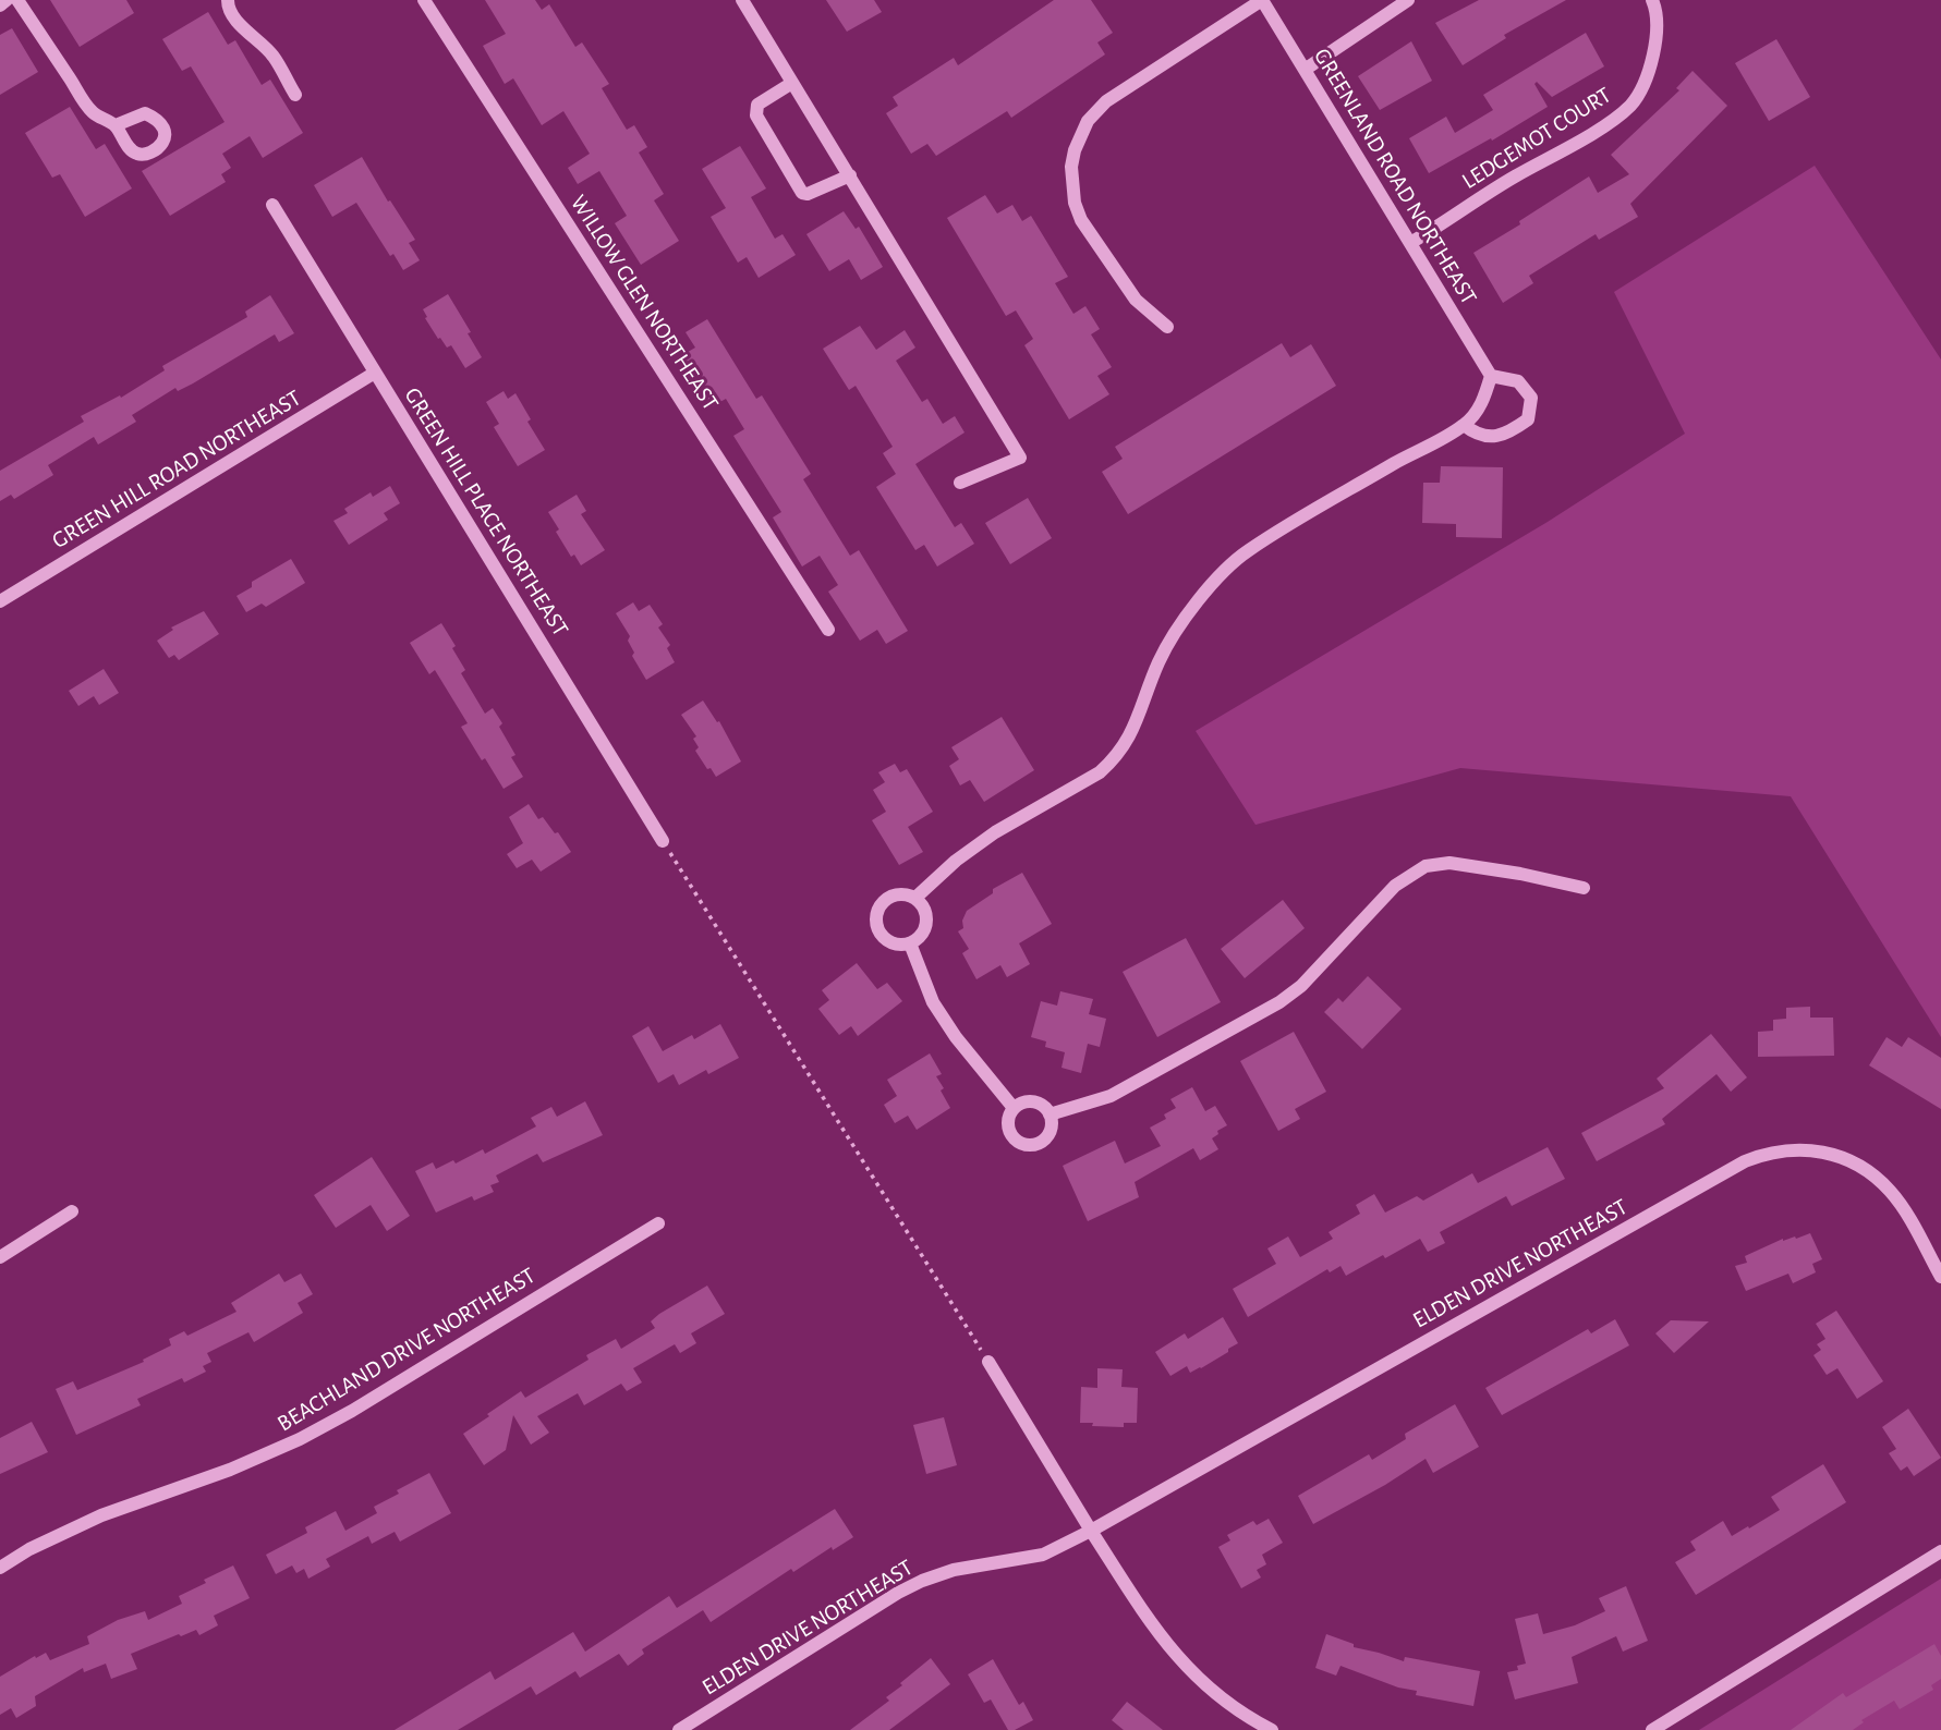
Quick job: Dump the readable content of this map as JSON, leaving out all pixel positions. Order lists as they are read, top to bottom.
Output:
{
  "streets": {
    "street": [
      "LEDGEMOT COURT",
      "GREENLAND ROAD NORTHEAST",
      "WILLOW GLEN NORTHEAST",
      "GREEN HILL ROAD NORTHEAST",
      "GREEN HILL PLACE NORTHEAST",
      "ELDEN DRIVE NORTHEAST",
      "BEACHLAND DRIVE NORTHEAST"
    ]
  },
  "crossings": [
    ["LEDGEMOT COURT", "GREENLAND ROAD NORTHEAST"],
    ["GREEN HILL ROAD NORTHEAST", "GREEN HILL PLACE NORTHEAST"]
  ]
}
